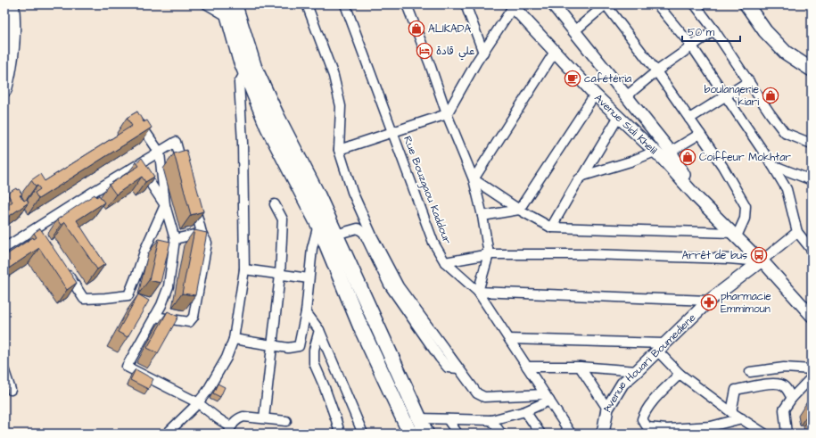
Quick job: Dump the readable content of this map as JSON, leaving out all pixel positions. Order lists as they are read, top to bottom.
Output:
{
  "streets": {
    "street": ["Avenue Sidi Khelil", "Rue Bouzgaou Kaddour", "Avenue Houari Boumediene"]
  },
  "crossings": [
    ["Avenue Sidi Khelil", "Avenue Houari Boumediene"]
  ],
  "places": {
    "shop": ["ALIKADA", "boulangerie kiari", "Coiffeur Mokhtar"],
    "hotel": ["علي قادة"],
    "cafe": ["cafétéria"],
    "bus stop": ["Arrêt de bus"],
    "pharmacy": ["pharmacie Emmimoun"]
  },
  "scale_bar": "50 m"
}
